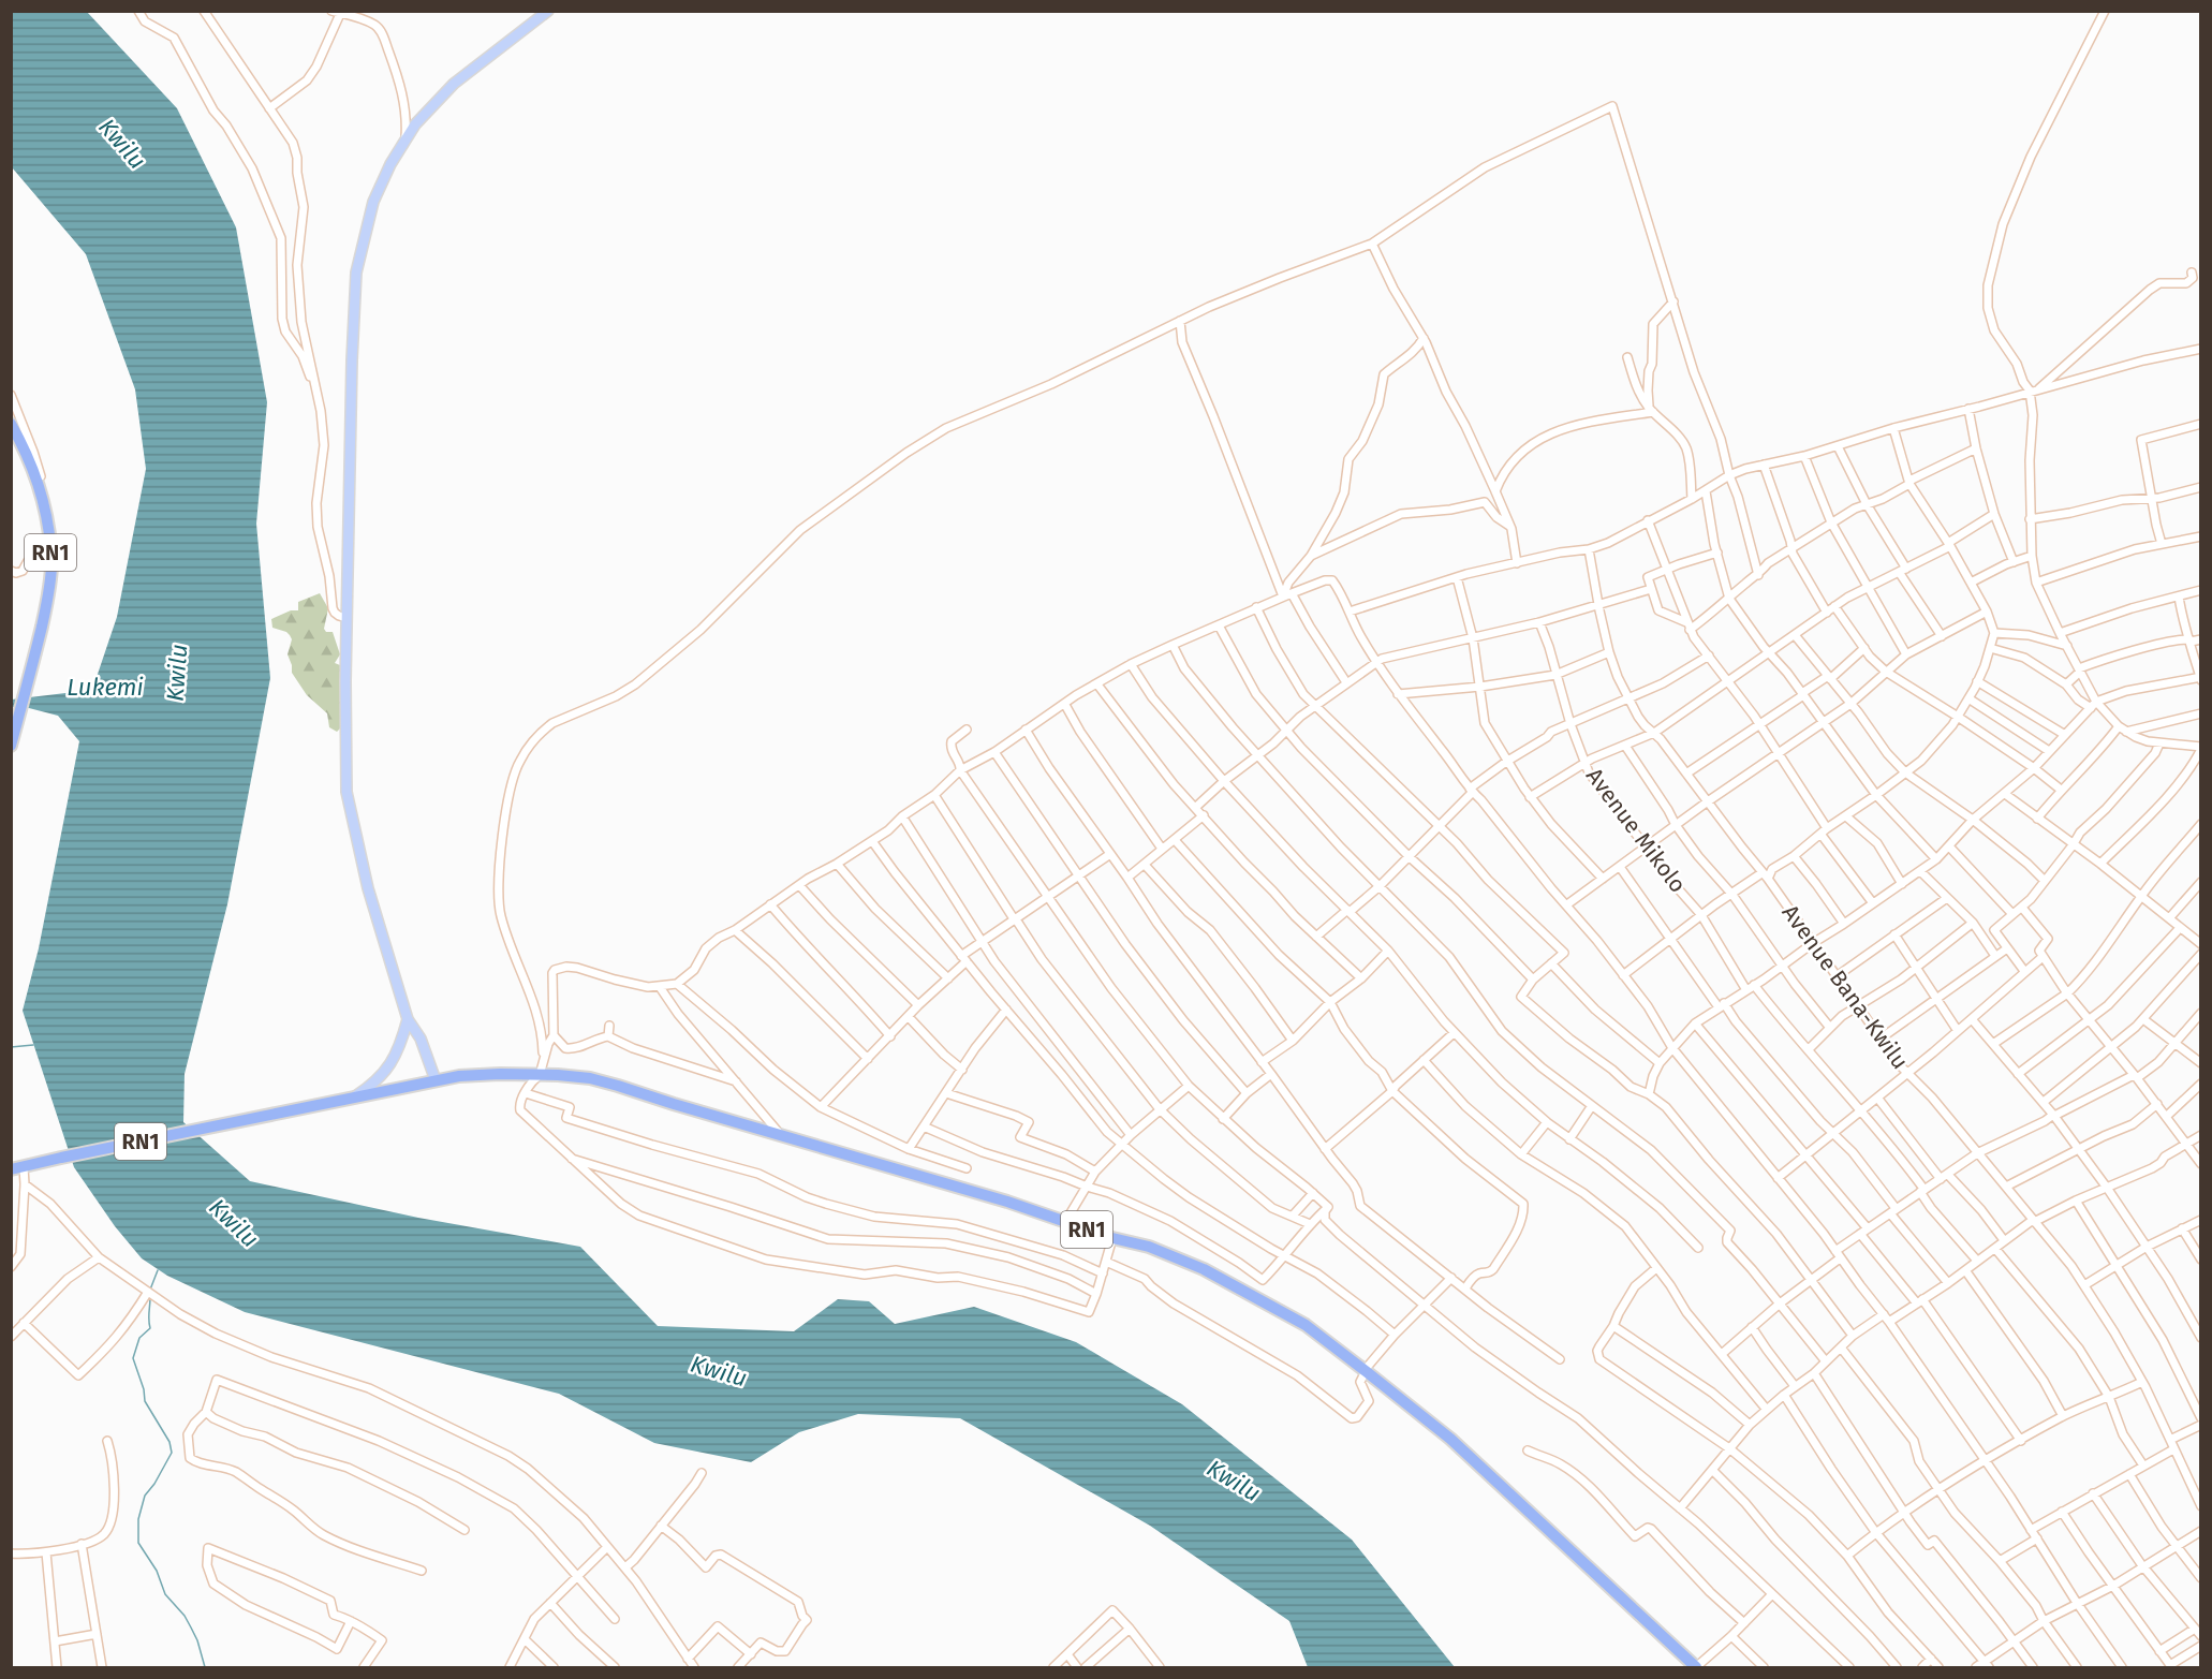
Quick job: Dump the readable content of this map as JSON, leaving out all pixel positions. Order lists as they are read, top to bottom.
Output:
{
  "streets": {
    "highway": ["RN1"],
    "street": ["Avenue Mikolo", "Avenue Bana-Kwilu"]
  },
  "water": ["Kwilu", "Lukemi"]
}
